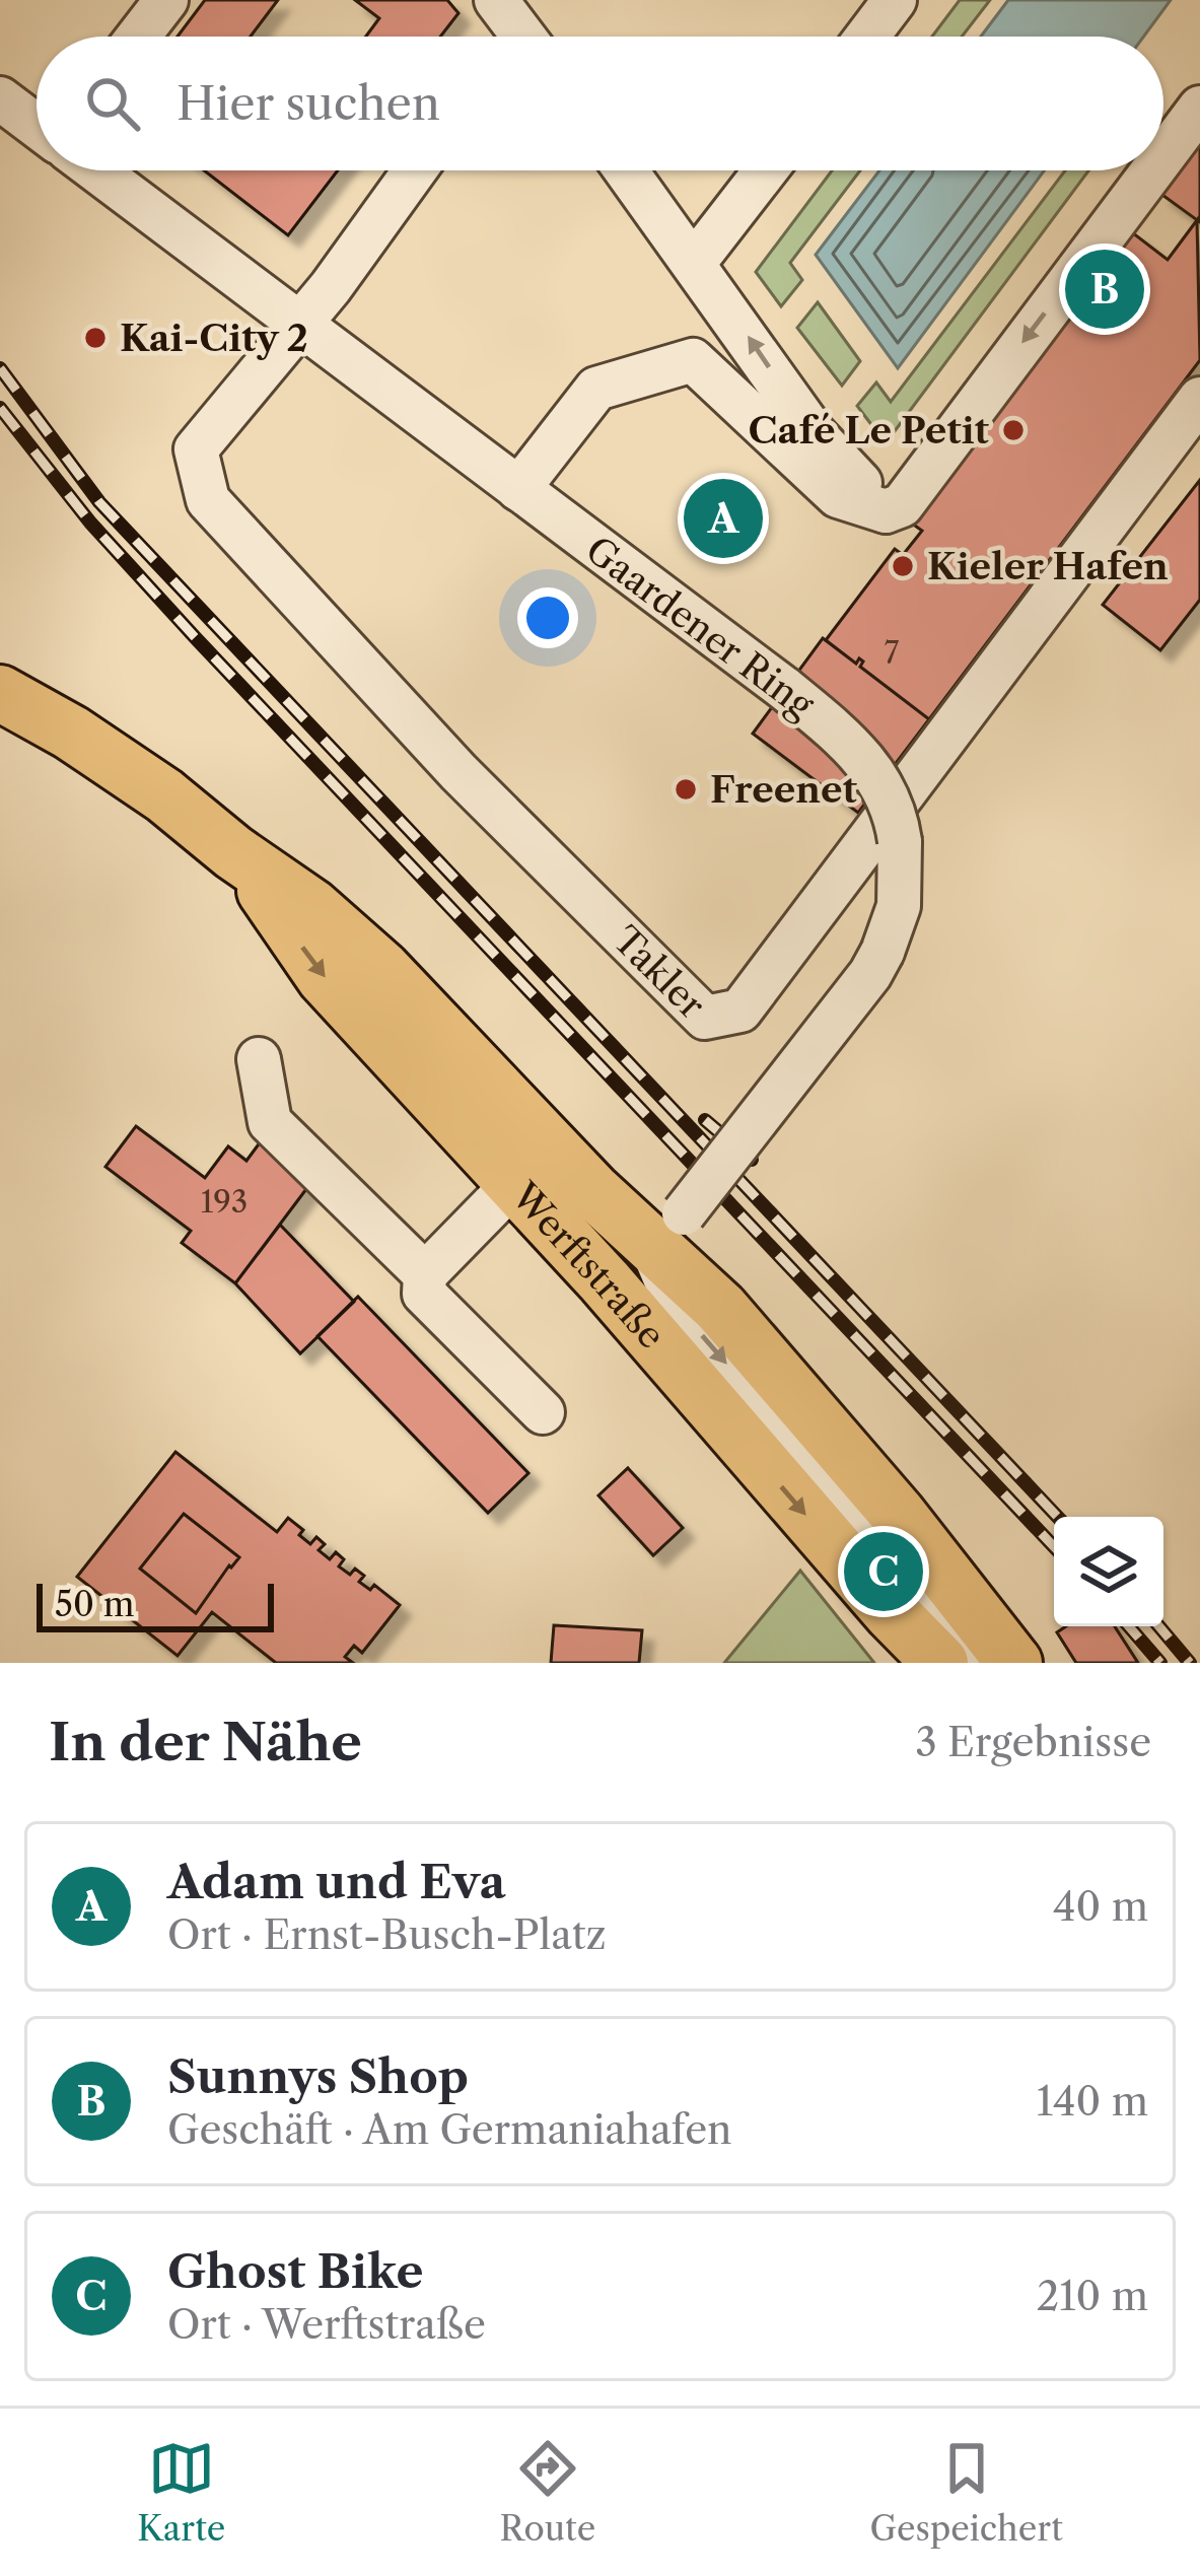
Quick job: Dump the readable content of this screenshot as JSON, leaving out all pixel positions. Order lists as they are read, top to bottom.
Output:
{
  "streets": {
    "main road": ["Werftstraße"],
    "street": ["Gaardener Ring", "Takler"]
  },
  "crossings": [
    ["Gaardener Ring", "Takler"],
    ["Gaardener Ring", "Werftstraße"]
  ],
  "places": [
    "Kai-City 2",
    "Café Le Petit",
    "Kieler Hafen",
    "Freenet"
  ],
  "house_numbers": ["7", "193"],
  "scale_bar": "50 m",
  "page": {
    "search": "Hier suchen",
    "pins": ["B", "A", "C"],
    "scale": "50 m",
    "heading": ["In der Nähe", "3 Ergebnisse"],
    "list": [
      {
        "mark": "A",
        "name": "Adam und Eva",
        "note": "Ort · Ernst-Busch-Platz",
        "value": "40 m"
      },
      {
        "mark": "B",
        "name": "Sunnys Shop",
        "note": "Geschäft · Am Germaniahafen",
        "value": "140 m"
      },
      {
        "mark": "C",
        "name": "Ghost Bike",
        "note": "Ort · Werftstraße",
        "value": "210 m"
      }
    ],
    "nav": ["Karte", "Route", "Gespeichert"]
  }
}
